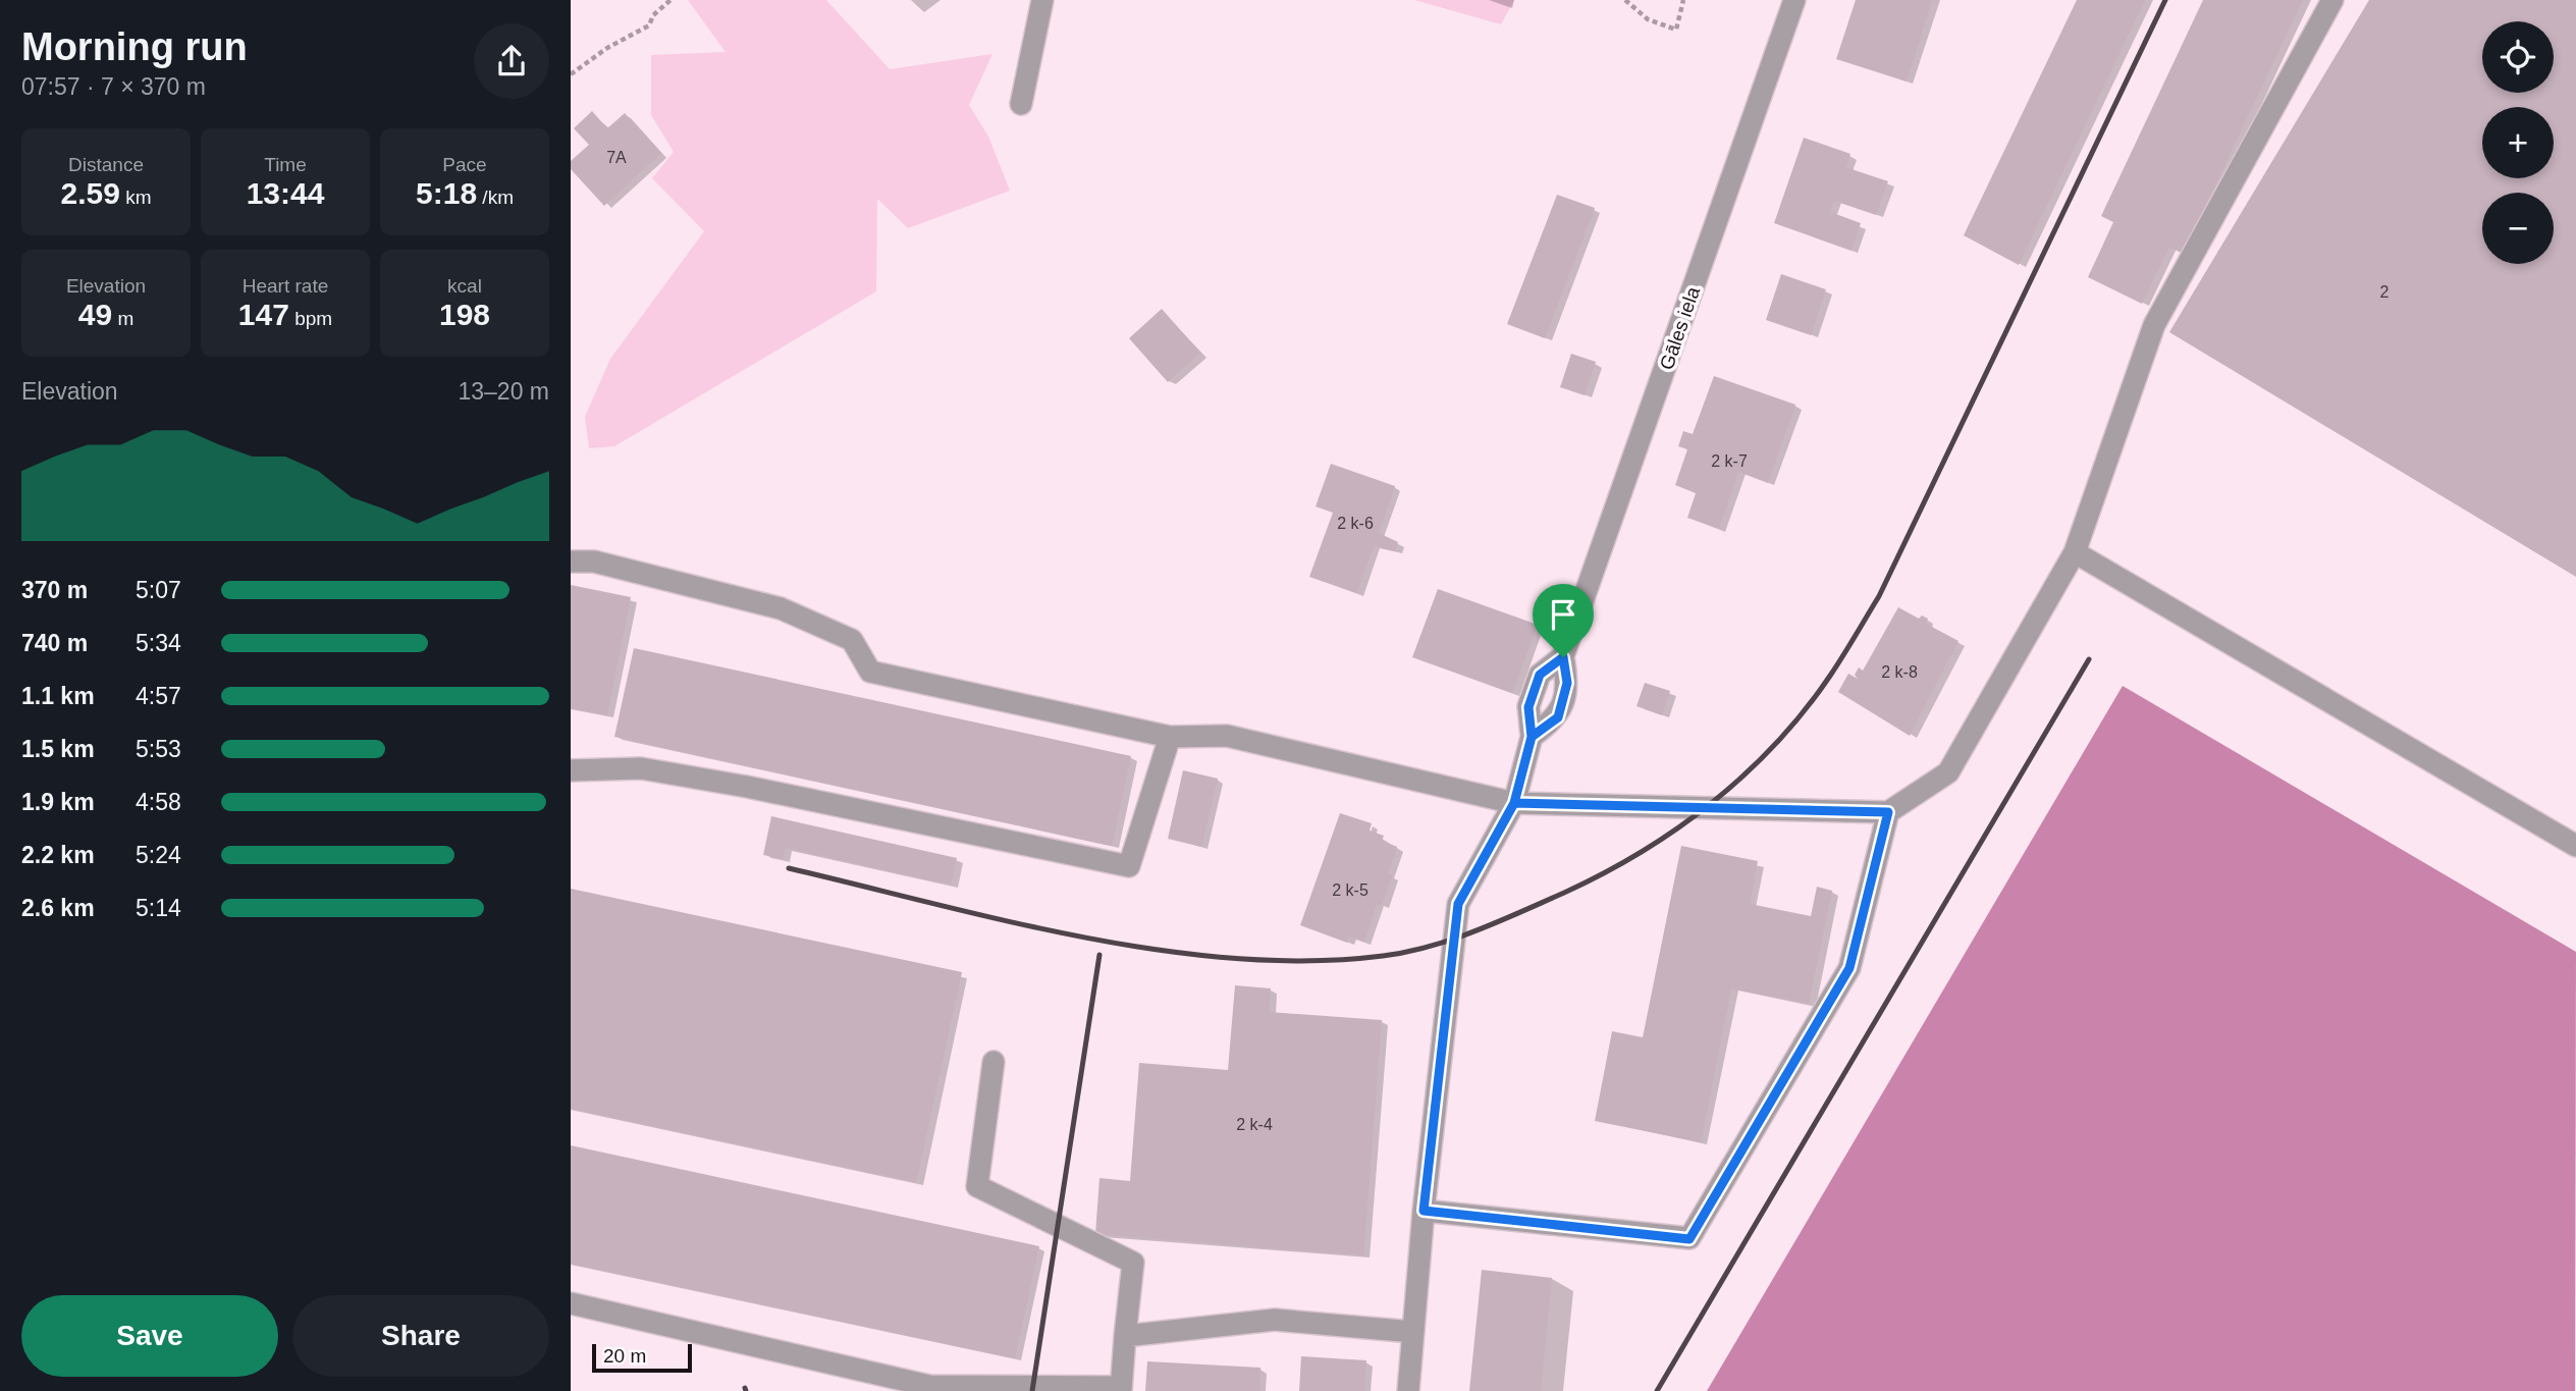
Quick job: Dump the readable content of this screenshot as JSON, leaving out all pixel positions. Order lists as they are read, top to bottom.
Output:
{
  "streets": {
    "street": ["Gāles iela"]
  },
  "house_numbers": [
    "7A",
    "2",
    "2 k-7",
    "2 k-6",
    "2 k-8",
    "2 k-5",
    "2 k-4"
  ],
  "scale_bar": "20 m",
  "page": {
    "heading": ["Morning run", "07:57 · 7 × 370 m"],
    "map_buttons": ["+", "−"],
    "stats": [
      ["Distance", "2.59 km"],
      ["Time", "13:44"],
      ["Pace", "5:18 /km"],
      ["Elevation", "49 m"],
      ["Heart rate", "147 bpm"],
      ["kcal", "198"]
    ],
    "chart": ["Elevation", "13–20 m"],
    "list": [
      {
        "name": "370 m",
        "note": "5:07"
      },
      {
        "name": "740 m",
        "note": "5:34"
      },
      {
        "name": "1.1 km",
        "note": "4:57"
      },
      {
        "name": "1.5 km",
        "note": "5:53"
      },
      {
        "name": "1.9 km",
        "note": "4:58"
      },
      {
        "name": "2.2 km",
        "note": "5:24"
      },
      {
        "name": "2.6 km",
        "note": "5:14"
      }
    ],
    "buttons": ["Save", "Share"],
    "scale": "20 m"
  }
}
